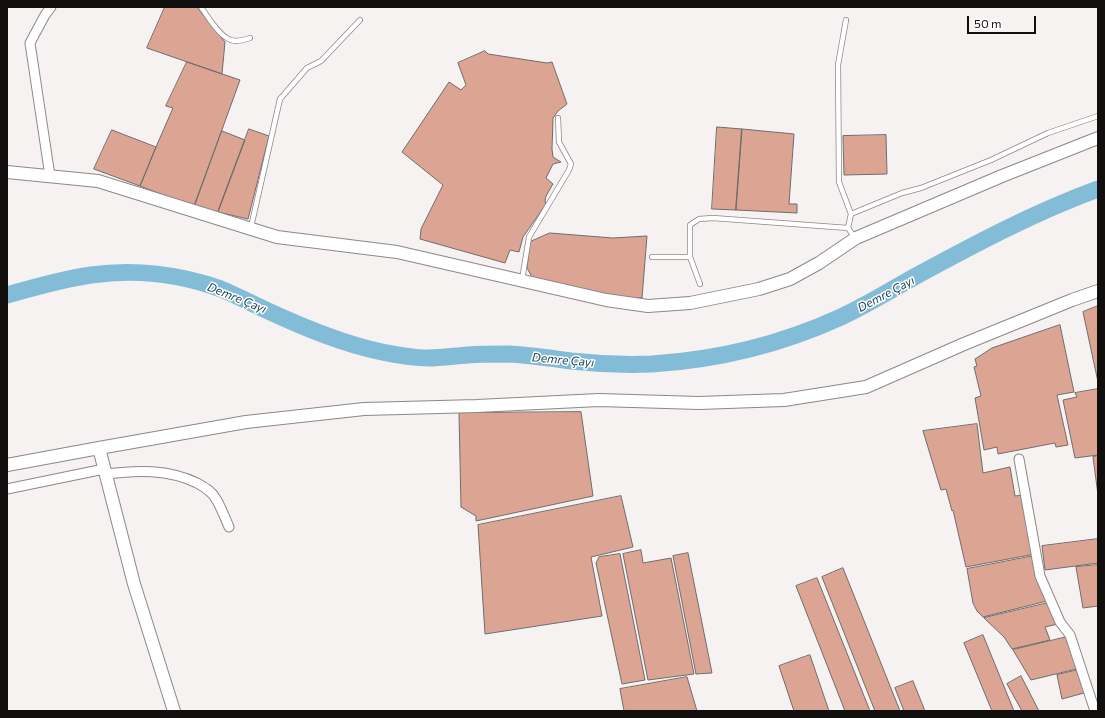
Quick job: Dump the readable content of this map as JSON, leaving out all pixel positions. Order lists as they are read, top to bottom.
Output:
{
  "water": ["Demre Çayı"],
  "scale_bar": "50 m"
}
